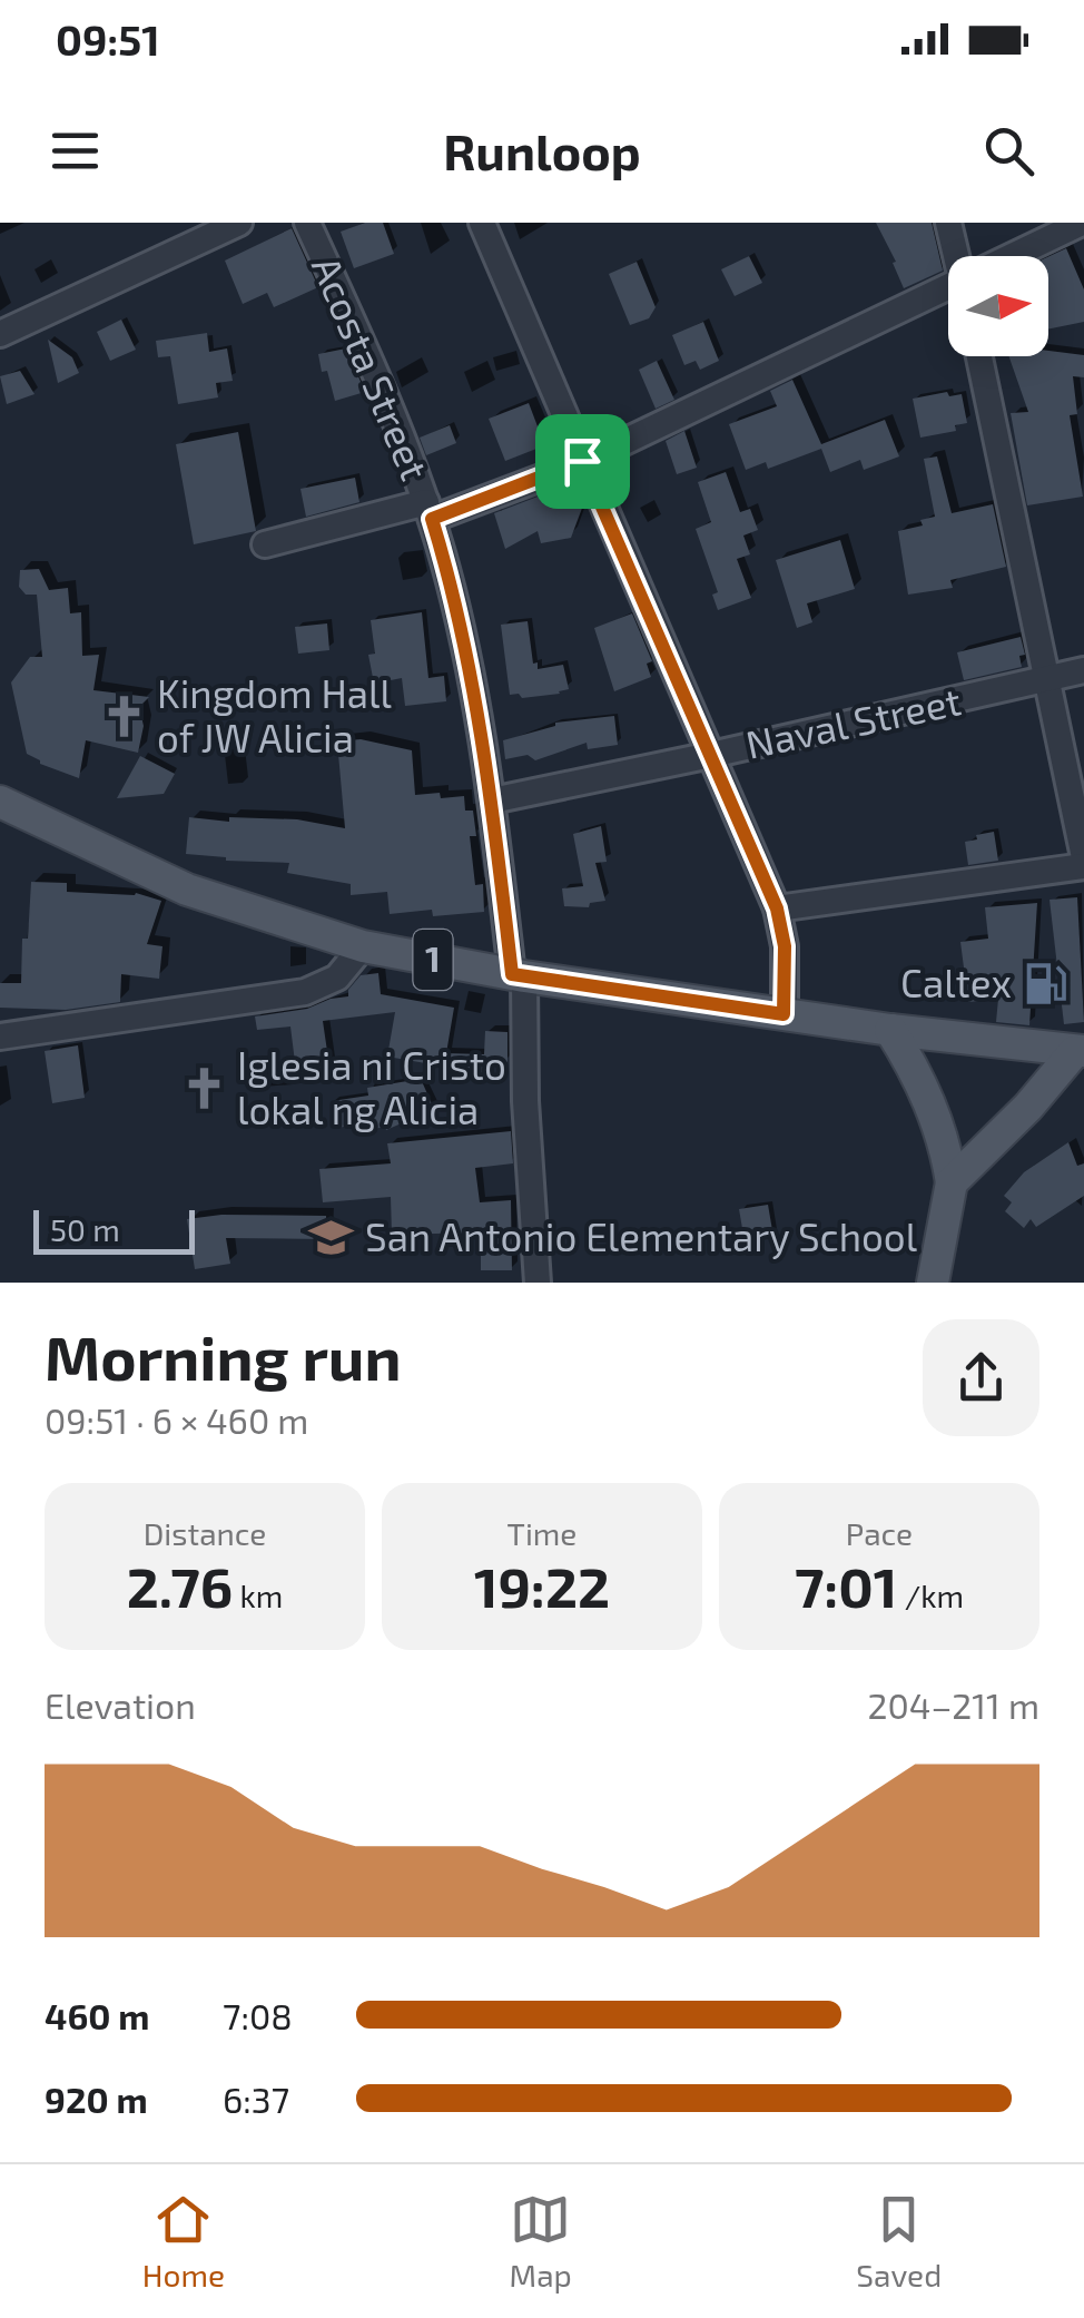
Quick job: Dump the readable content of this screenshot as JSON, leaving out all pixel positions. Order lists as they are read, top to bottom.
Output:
{
  "streets": {
    "main road": ["1"],
    "street": ["Acosta Street", "Naval Street"]
  },
  "crossings": [
    ["Acosta Street", "Naval Street"],
    ["Acosta Street", "1"]
  ],
  "places": {
    "church": ["Kingdom Hall of JW Alicia", "Iglesia ni Cristo lokal ng Alicia"],
    "fuel station": ["Caltex"],
    "school or university": ["San Antonio Elementary School"]
  },
  "scale_bar": "50 m",
  "north": "right",
  "page": {
    "status": "09:51",
    "header": "Runloop",
    "scale": "50 m",
    "heading": ["Morning run", "09:51 · 6 × 460 m"],
    "stats": [
      ["Distance", "2.76 km"],
      ["Time", "19:22"],
      ["Pace", "7:01 /km"]
    ],
    "chart": ["Elevation", "204–211 m"],
    "list": [
      {
        "name": "460 m",
        "note": "7:08"
      },
      {
        "name": "920 m",
        "note": "6:37"
      }
    ],
    "tabs": ["Home", "Map", "Saved"]
  }
}
